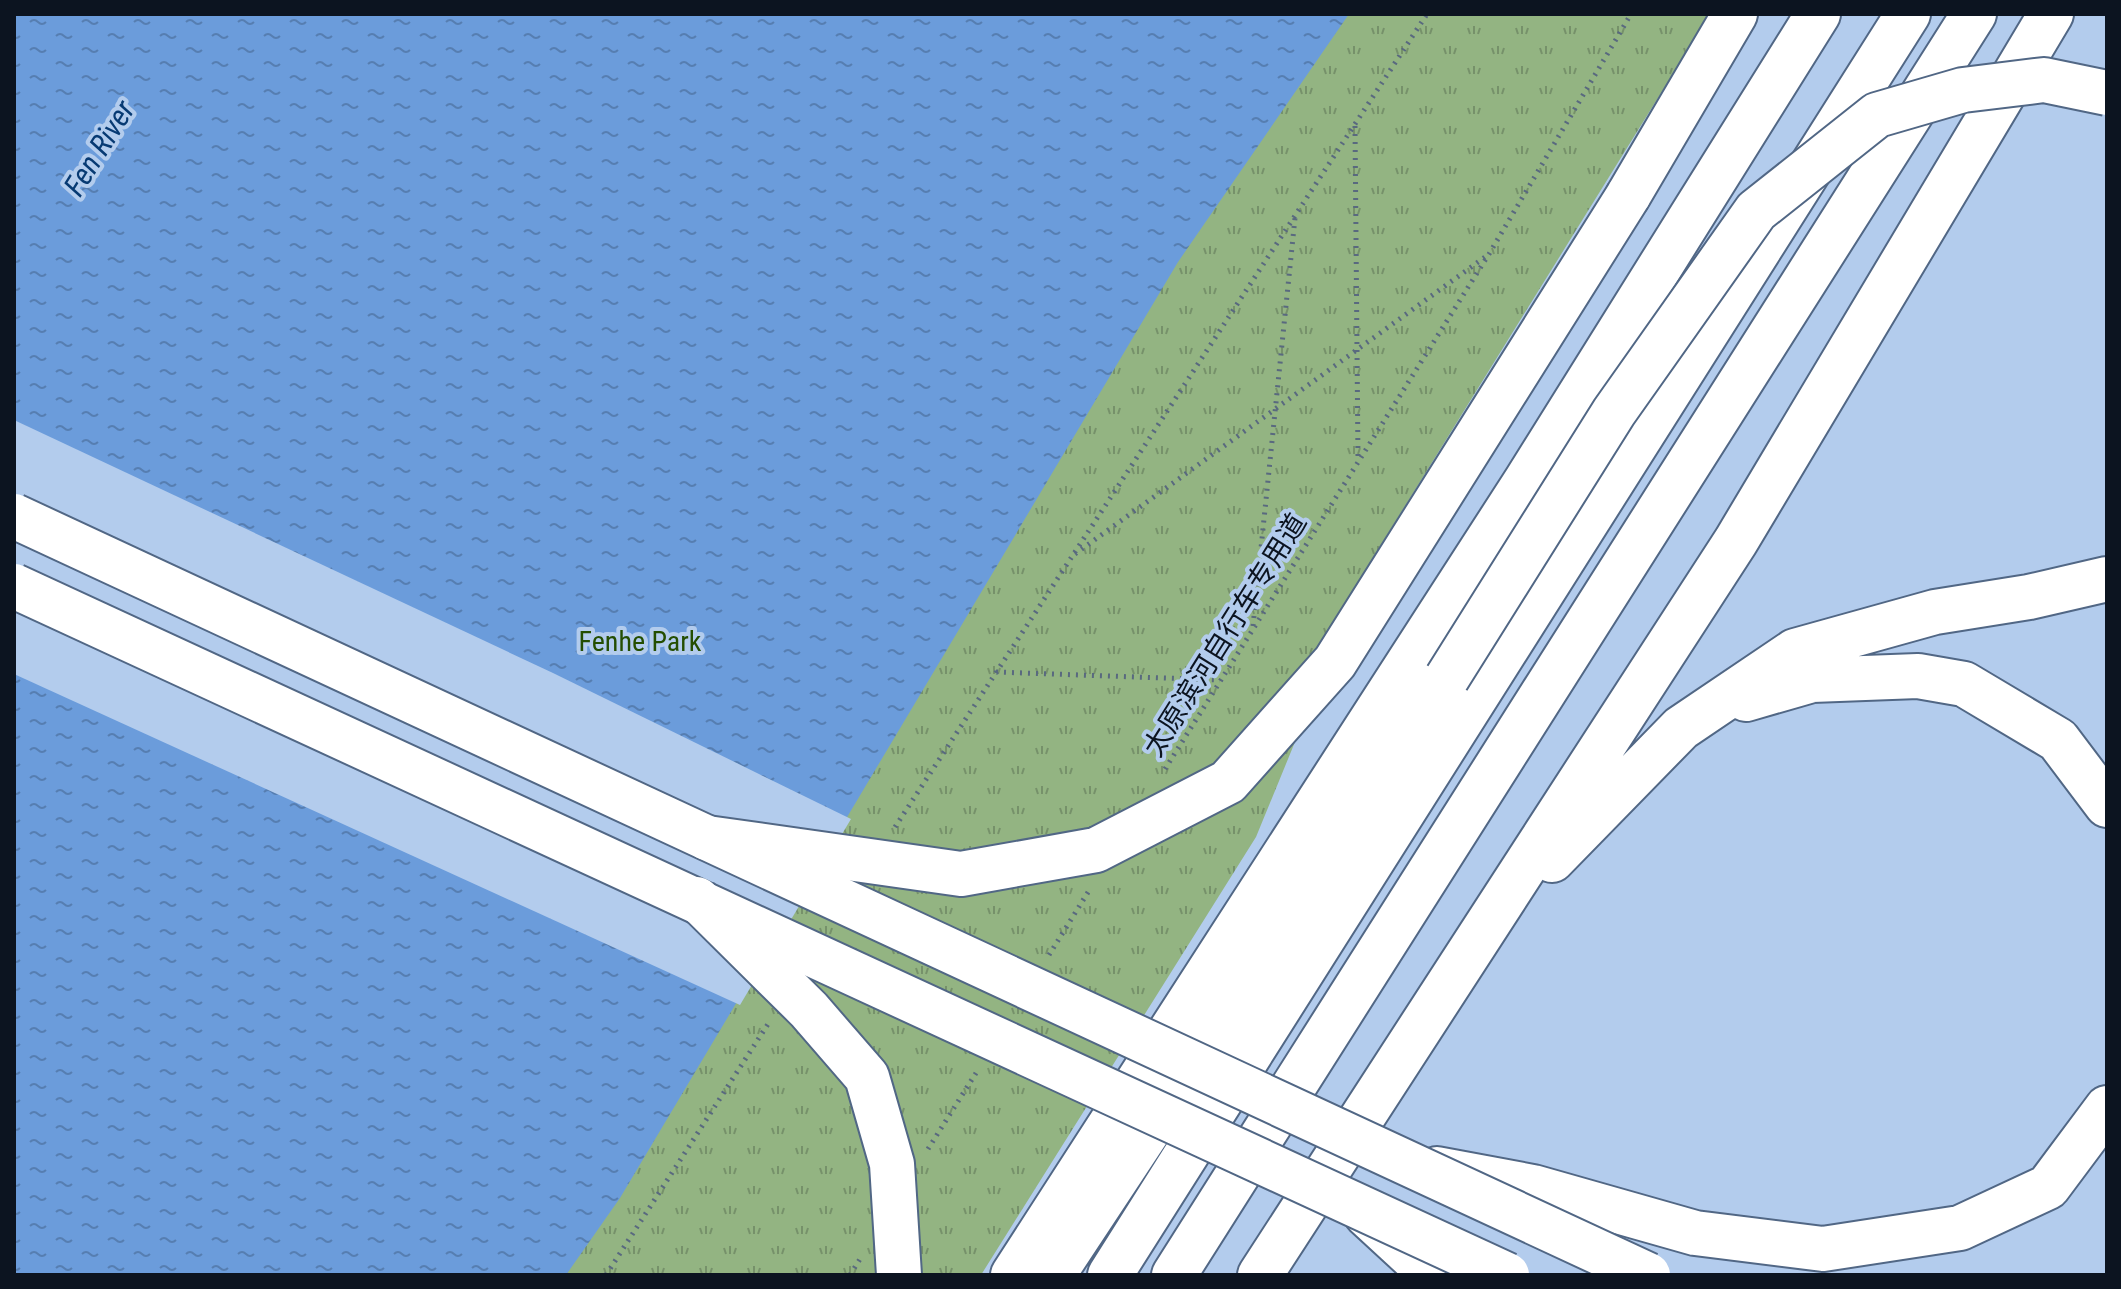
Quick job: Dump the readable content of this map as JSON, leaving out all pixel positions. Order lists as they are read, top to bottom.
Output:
{
  "streets": {
    "path": ["太原滨河自行车专用道"]
  },
  "water": ["Fen River"],
  "parks": ["Fenhe Park"]
}
